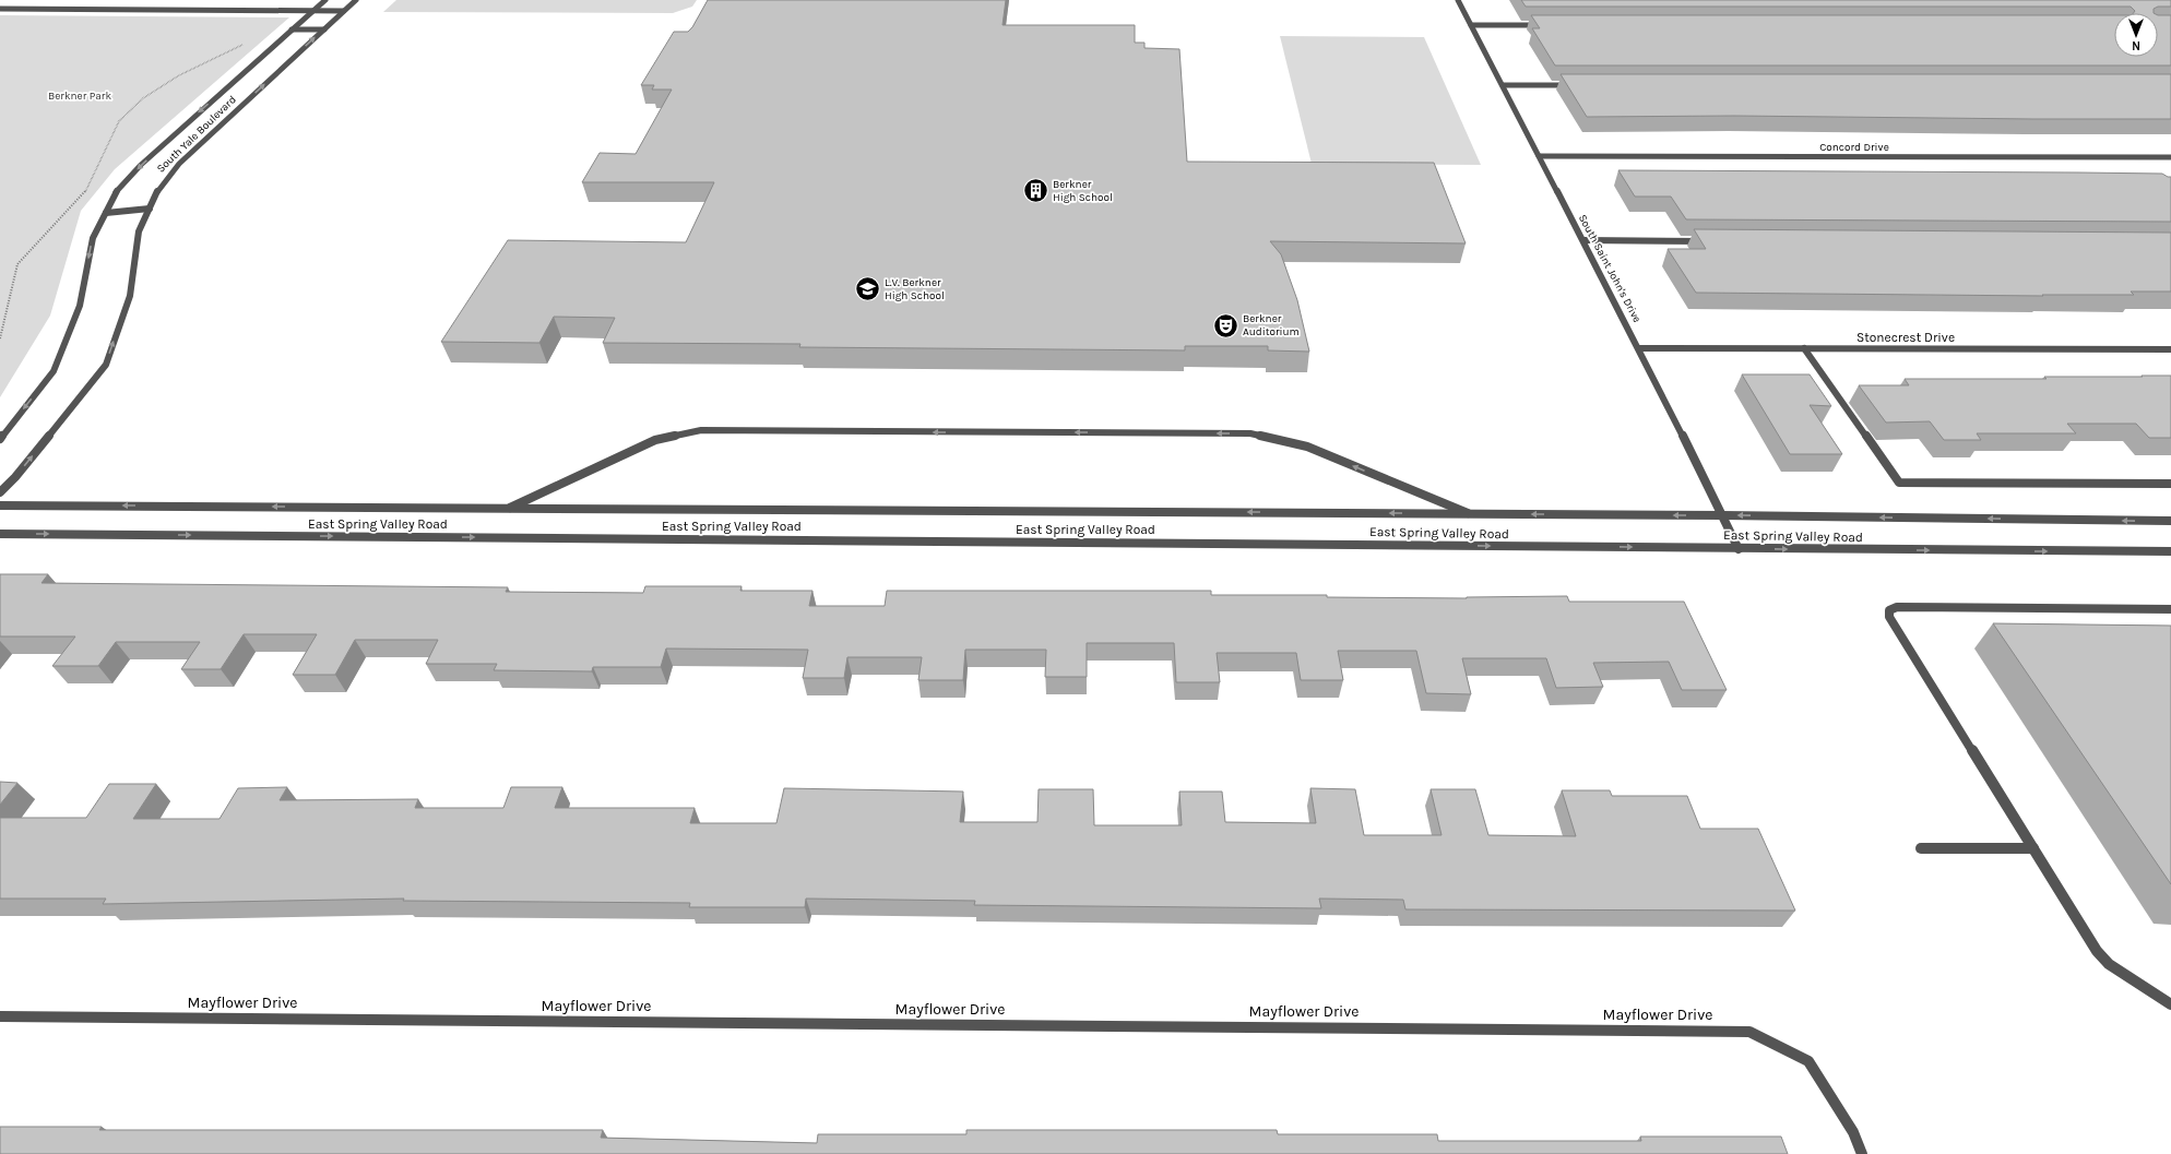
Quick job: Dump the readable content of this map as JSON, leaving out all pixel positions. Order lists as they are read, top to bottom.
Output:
{
  "streets": {
    "street": [
      "South Yale Boulevard",
      "Concord Drive",
      "South Saint John's Drive",
      "Stonecrest Drive",
      "East Spring Valley Road",
      "Mayflower Drive"
    ]
  },
  "crossings": [
    ["Concord Drive", "South Saint John's Drive"],
    ["South Saint John's Drive", "Stonecrest Drive"],
    ["South Saint John's Drive", "East Spring Valley Road"]
  ],
  "parks": ["Berkner Park"],
  "places": {
    "building": ["Berkner High School"],
    "school or university": ["L.V. Berkner High School"],
    "theatre": ["Berkner Auditorium"]
  },
  "north": "bottom"
}
